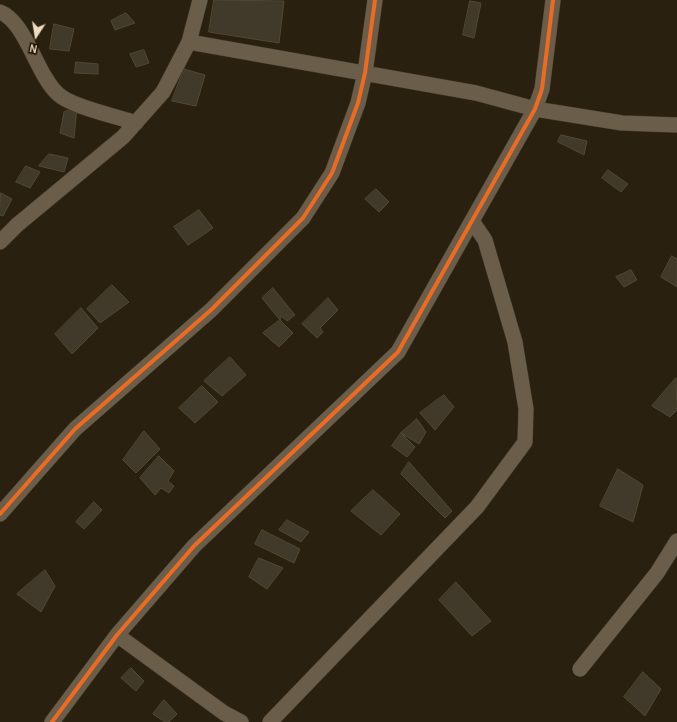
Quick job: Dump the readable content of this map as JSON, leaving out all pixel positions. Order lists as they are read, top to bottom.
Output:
{
  "north": "bottom"
}
